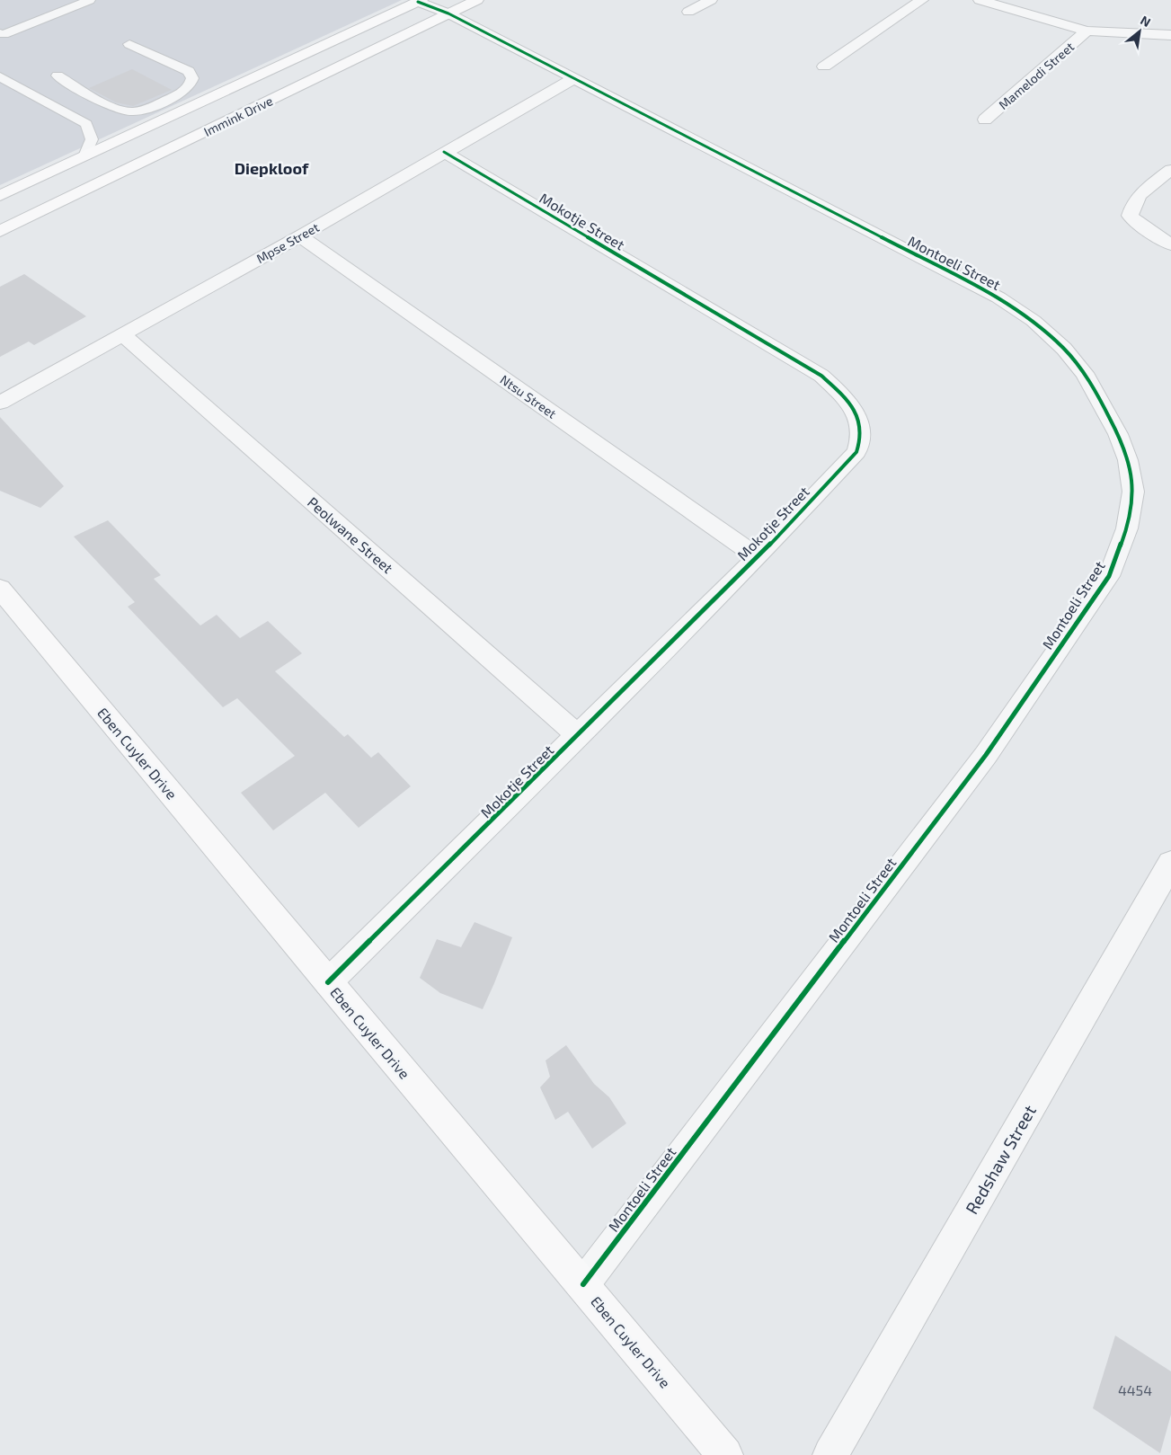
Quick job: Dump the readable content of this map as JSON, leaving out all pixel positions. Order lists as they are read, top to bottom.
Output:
{
  "streets": {
    "main road": ["Immink Drive", "Eben Cuyler Drive"],
    "street": [
      "Mamelodi Street",
      "Mokotje Street",
      "Mpse Street",
      "Montoeli Street",
      "Ntsu Street",
      "Peolwane Street",
      "Redshaw Street"
    ]
  },
  "crossings": [
    ["Immink Drive", "Montoeli Street"],
    ["Mokotje Street", "Mpse Street"],
    ["Mokotje Street", "Ntsu Street"],
    ["Mokotje Street", "Peolwane Street"],
    ["Mokotje Street", "Eben Cuyler Drive"],
    ["Mpse Street", "Montoeli Street"],
    ["Mpse Street", "Ntsu Street"],
    ["Mpse Street", "Peolwane Street"],
    ["Montoeli Street", "Eben Cuyler Drive"]
  ],
  "districts": ["Diepkloof"],
  "house_numbers": ["4454"],
  "north": "top right"
}
